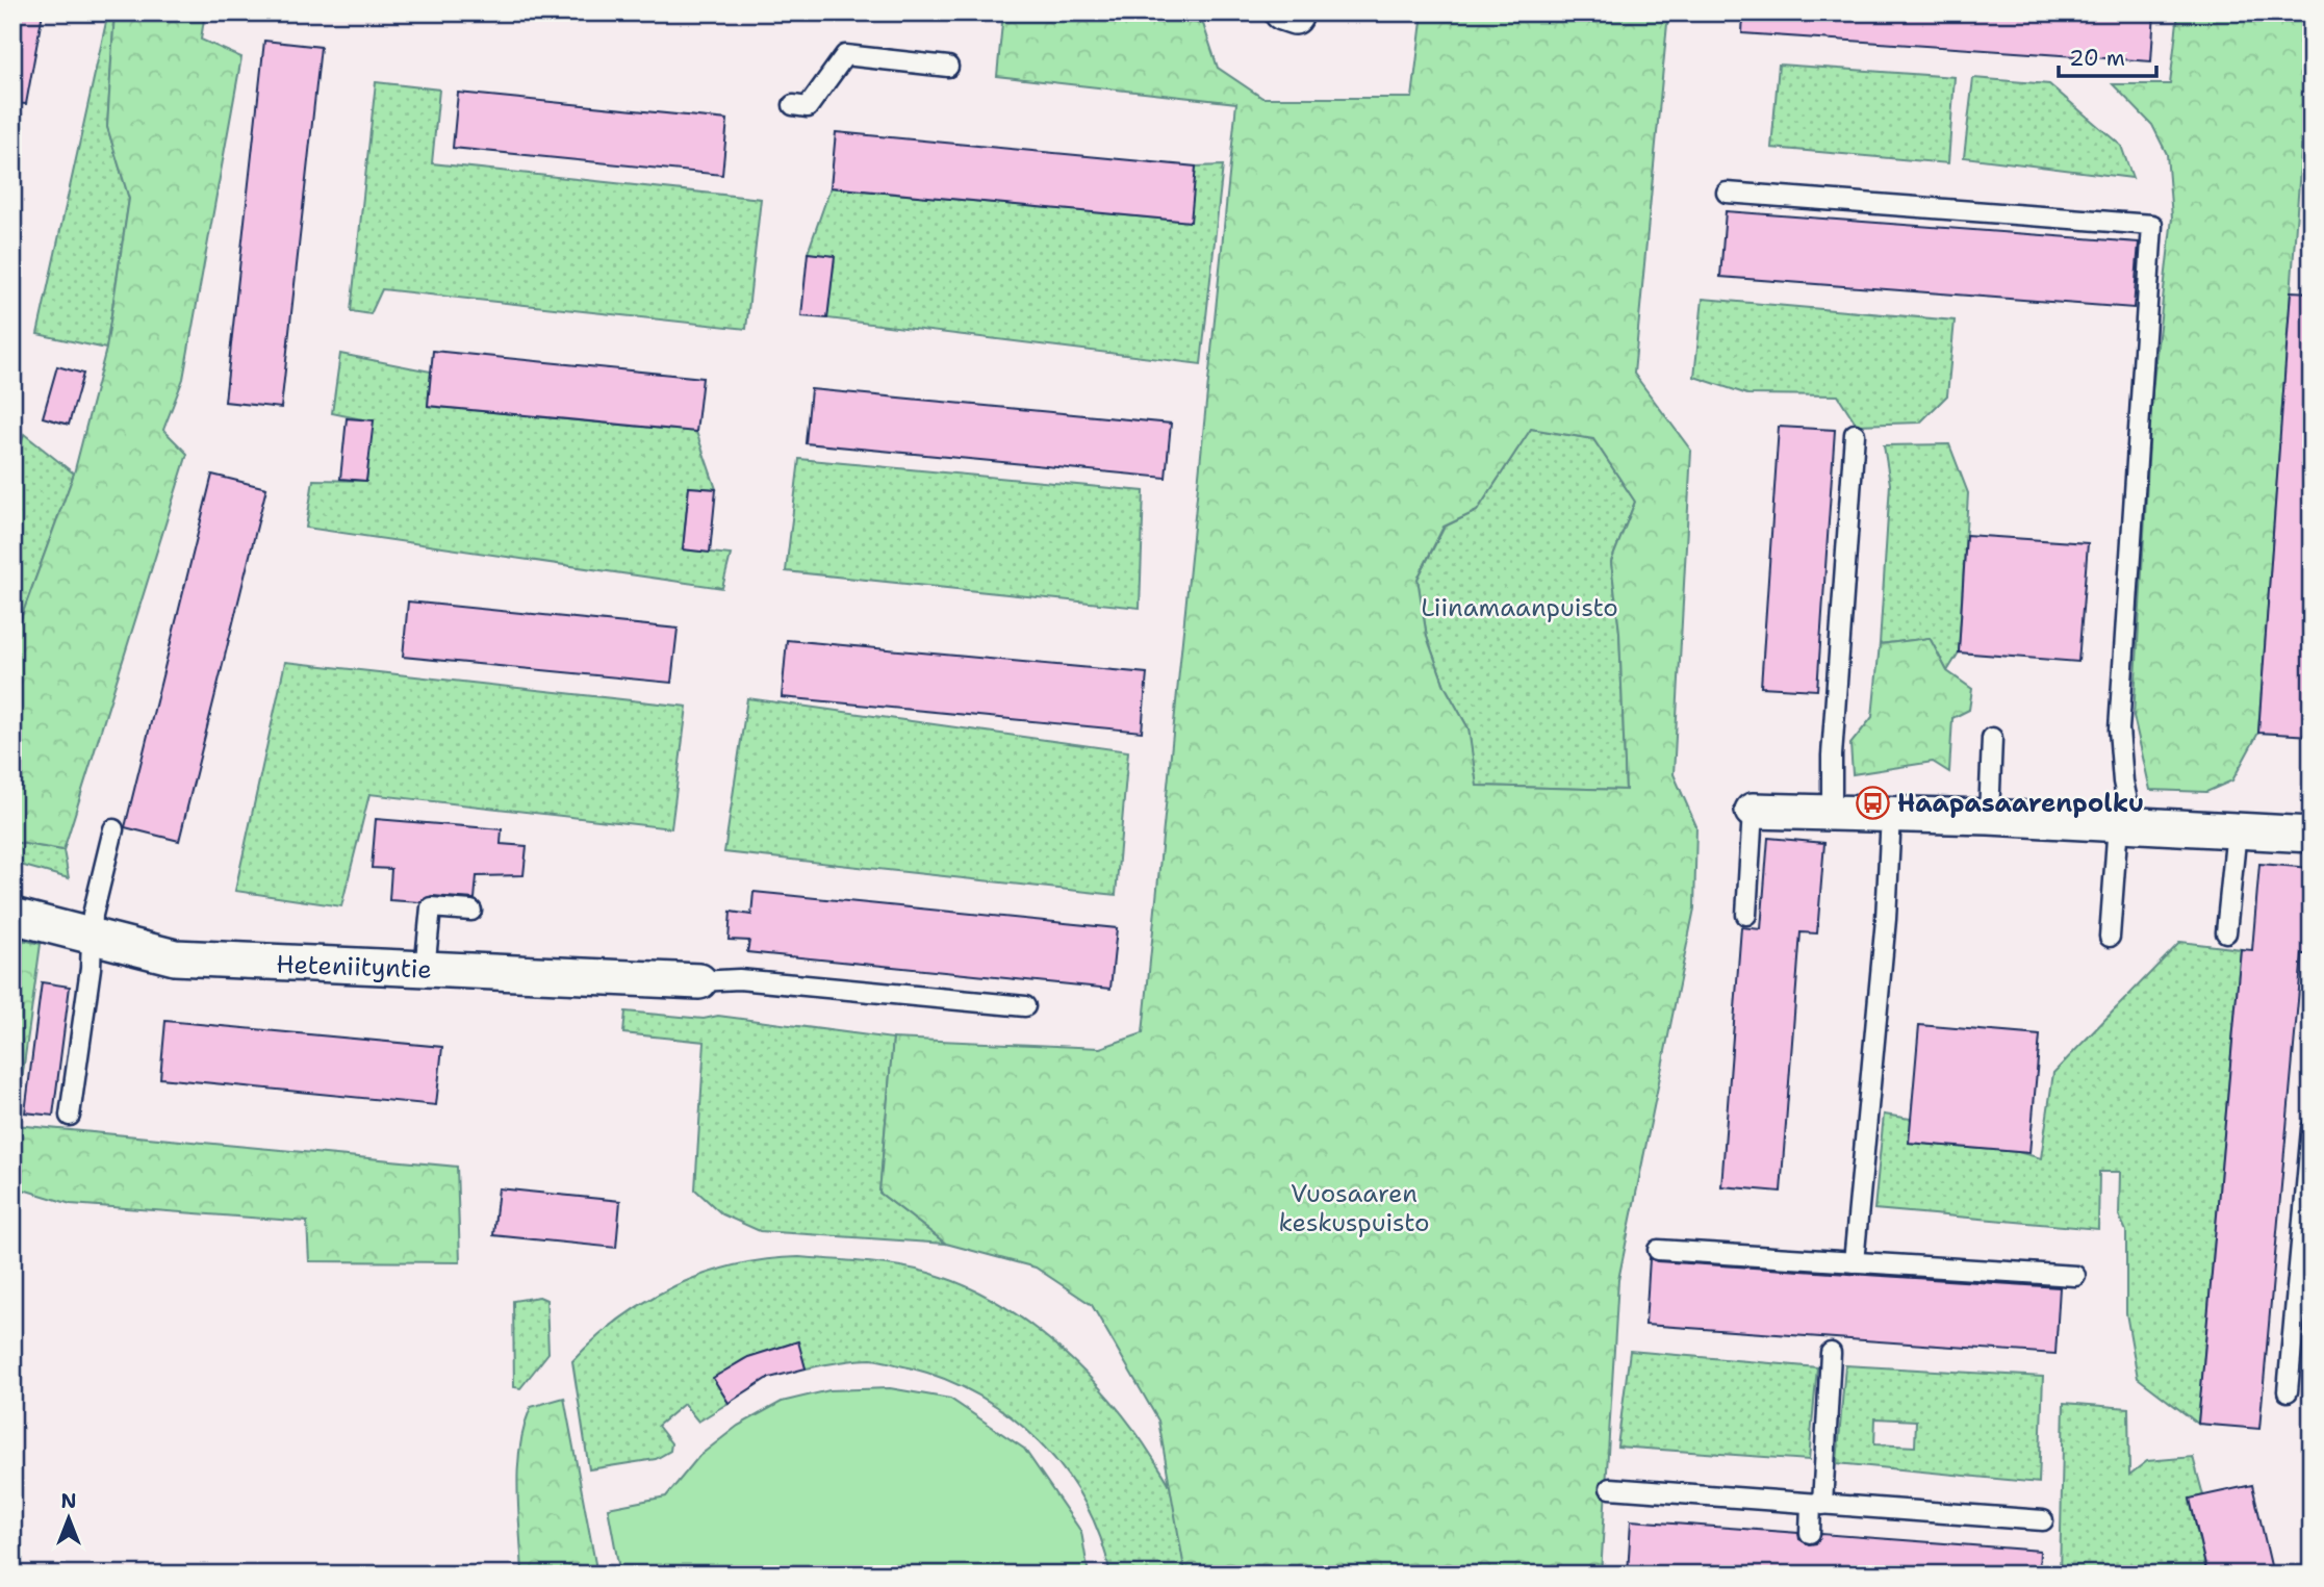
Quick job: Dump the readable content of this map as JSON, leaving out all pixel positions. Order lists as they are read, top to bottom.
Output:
{
  "streets": {
    "street": ["Heteniityntie"]
  },
  "parks": ["Liinamaanpuisto", "Vuosaaren keskuspuisto"],
  "places": {
    "bus stop": ["Haapasaarenpolku"]
  },
  "scale_bar": "20 m",
  "north": "top"
}
